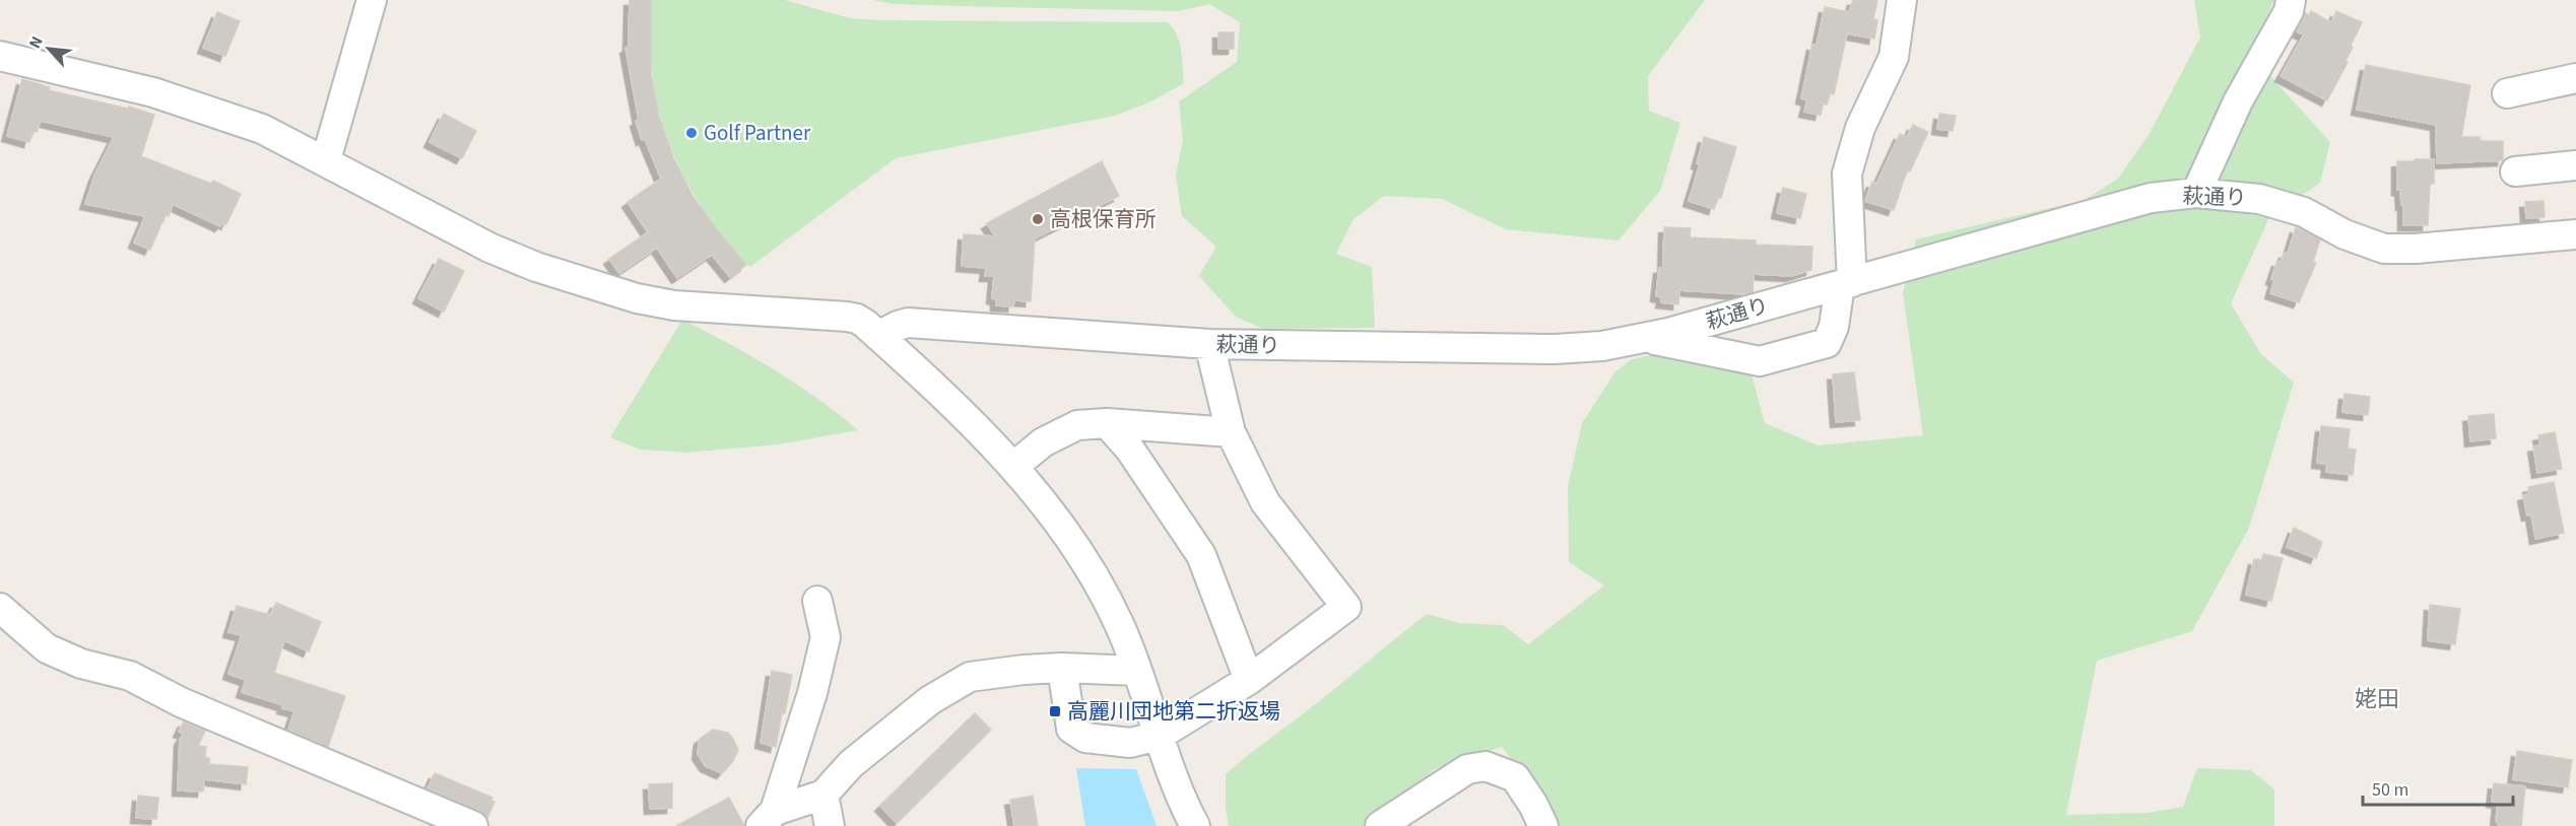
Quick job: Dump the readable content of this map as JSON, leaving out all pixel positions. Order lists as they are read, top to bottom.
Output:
{
  "streets": {
    "street": ["萩通り"]
  },
  "districts": ["姥田"],
  "places": {
    "other": ["Golf Partner", "高根保育所"],
    "transit": ["高麗川団地第二折返場"]
  },
  "scale_bar": "50 m",
  "north": "top left"
}
